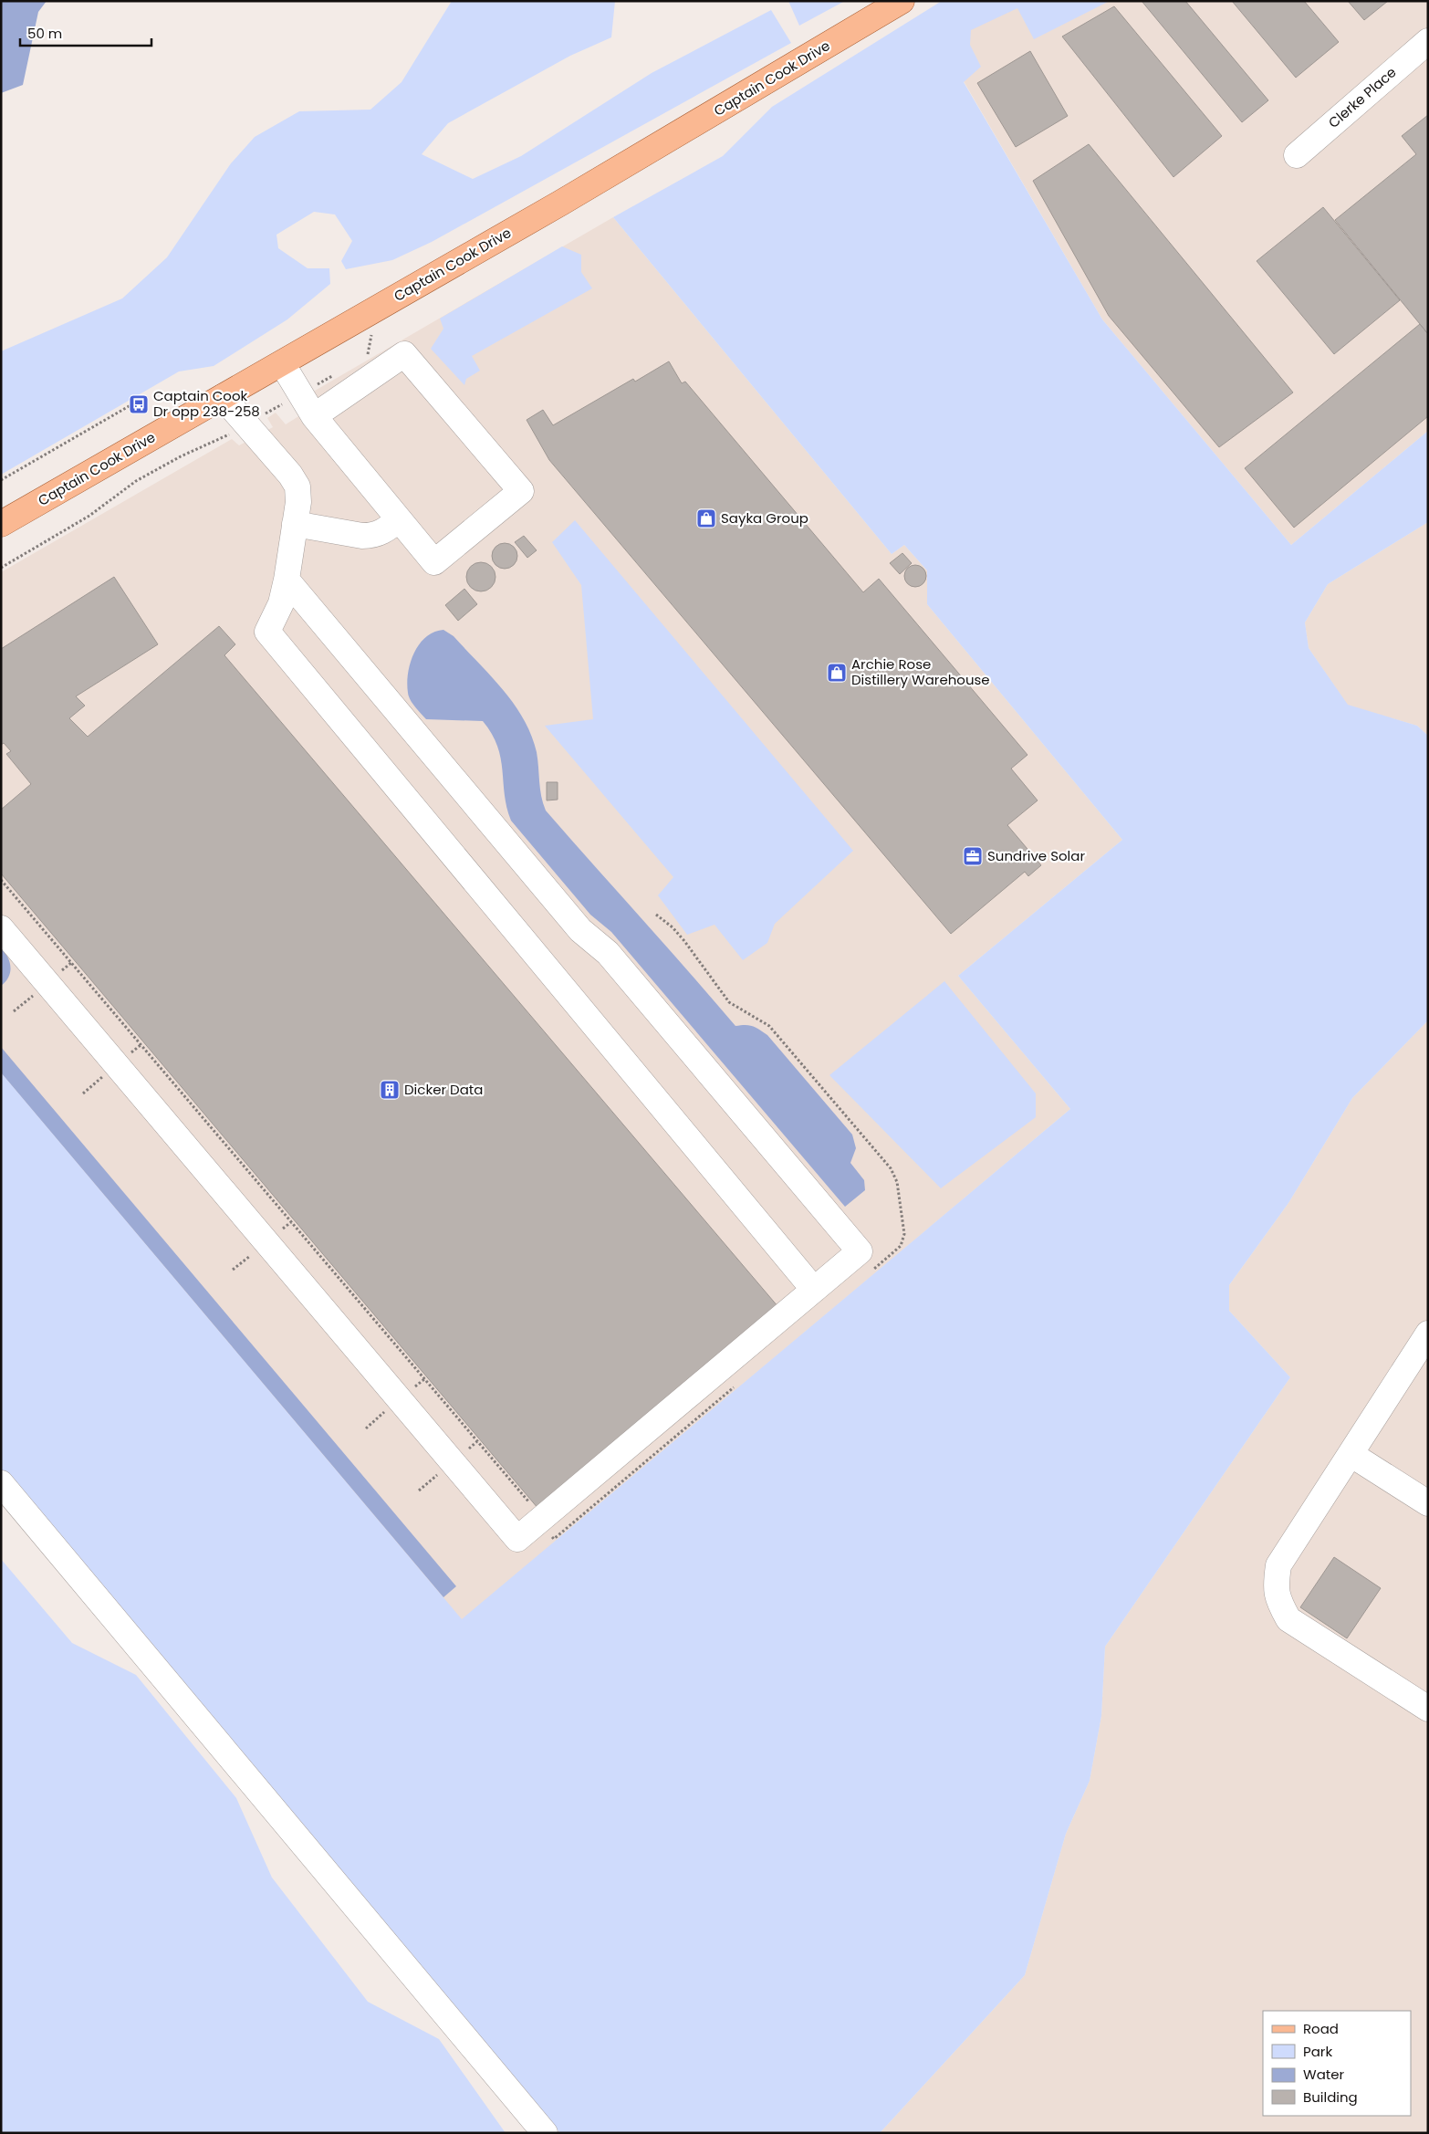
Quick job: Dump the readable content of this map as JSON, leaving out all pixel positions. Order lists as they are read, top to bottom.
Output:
{
  "streets": {
    "main road": ["Captain Cook Drive"],
    "street": ["Clerke Place"]
  },
  "places": {
    "bus stop": ["Captain Cook Dr opp 238-258"],
    "shop": ["Sayka Group", "Archie Rose Distillery Warehouse"],
    "office": ["Sundrive Solar"],
    "building": ["Dicker Data"]
  },
  "legend": [
    "Road",
    "Park",
    "Water",
    "Building"
  ],
  "scale_bar": "50 m"
}
